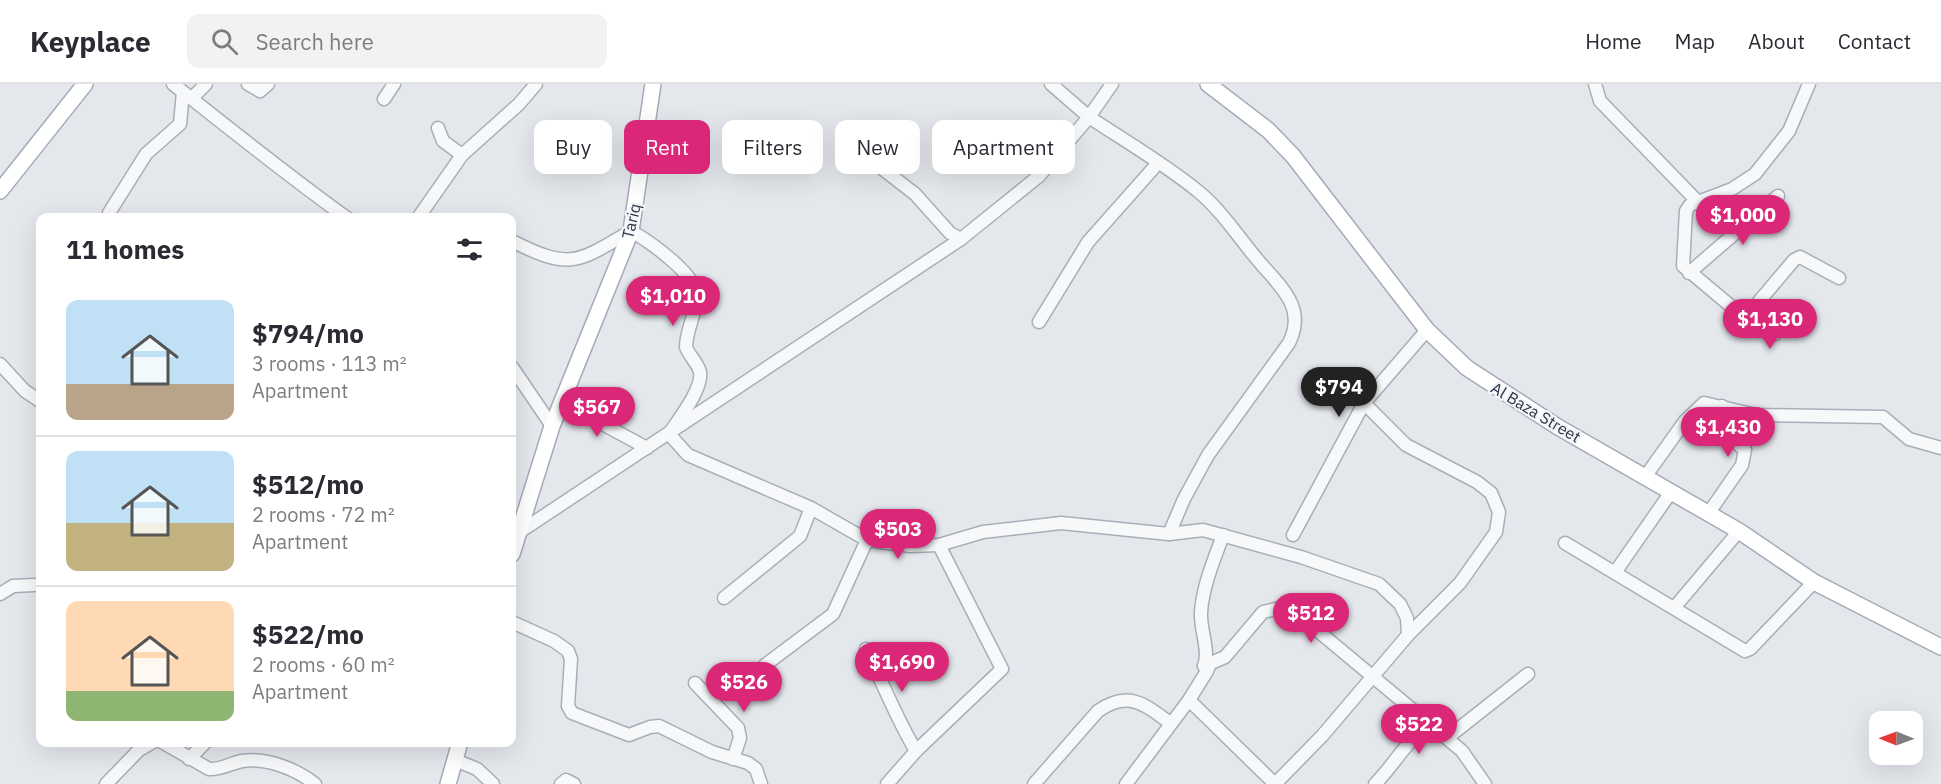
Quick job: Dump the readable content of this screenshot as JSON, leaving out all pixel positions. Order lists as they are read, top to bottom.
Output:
{
  "streets": {
    "main road": ["Tariq", "Al Baza Street"]
  },
  "north": "left",
  "page": {
    "header": "Keyplace",
    "search": "Search here",
    "nav": [
      "Home",
      "Map",
      "About",
      "Contact"
    ],
    "chip": [
      "Buy",
      "Rent",
      "Filters",
      "New",
      "Apartment"
    ],
    "price": [
      "$1,000",
      "$1,010",
      "$1,130",
      "$794",
      "$567",
      "$1,430",
      "$503",
      "$512",
      "$1,690",
      "$526",
      "$522"
    ],
    "heading": "11 homes",
    "list": [
      {
        "name": "$794/mo",
        "note": "3 rooms · 113 m² · Apartment"
      },
      {
        "name": "$512/mo",
        "note": "2 rooms · 72 m² · Apartment"
      },
      {
        "name": "$522/mo",
        "note": "2 rooms · 60 m² · Apartment"
      }
    ]
  }
}
